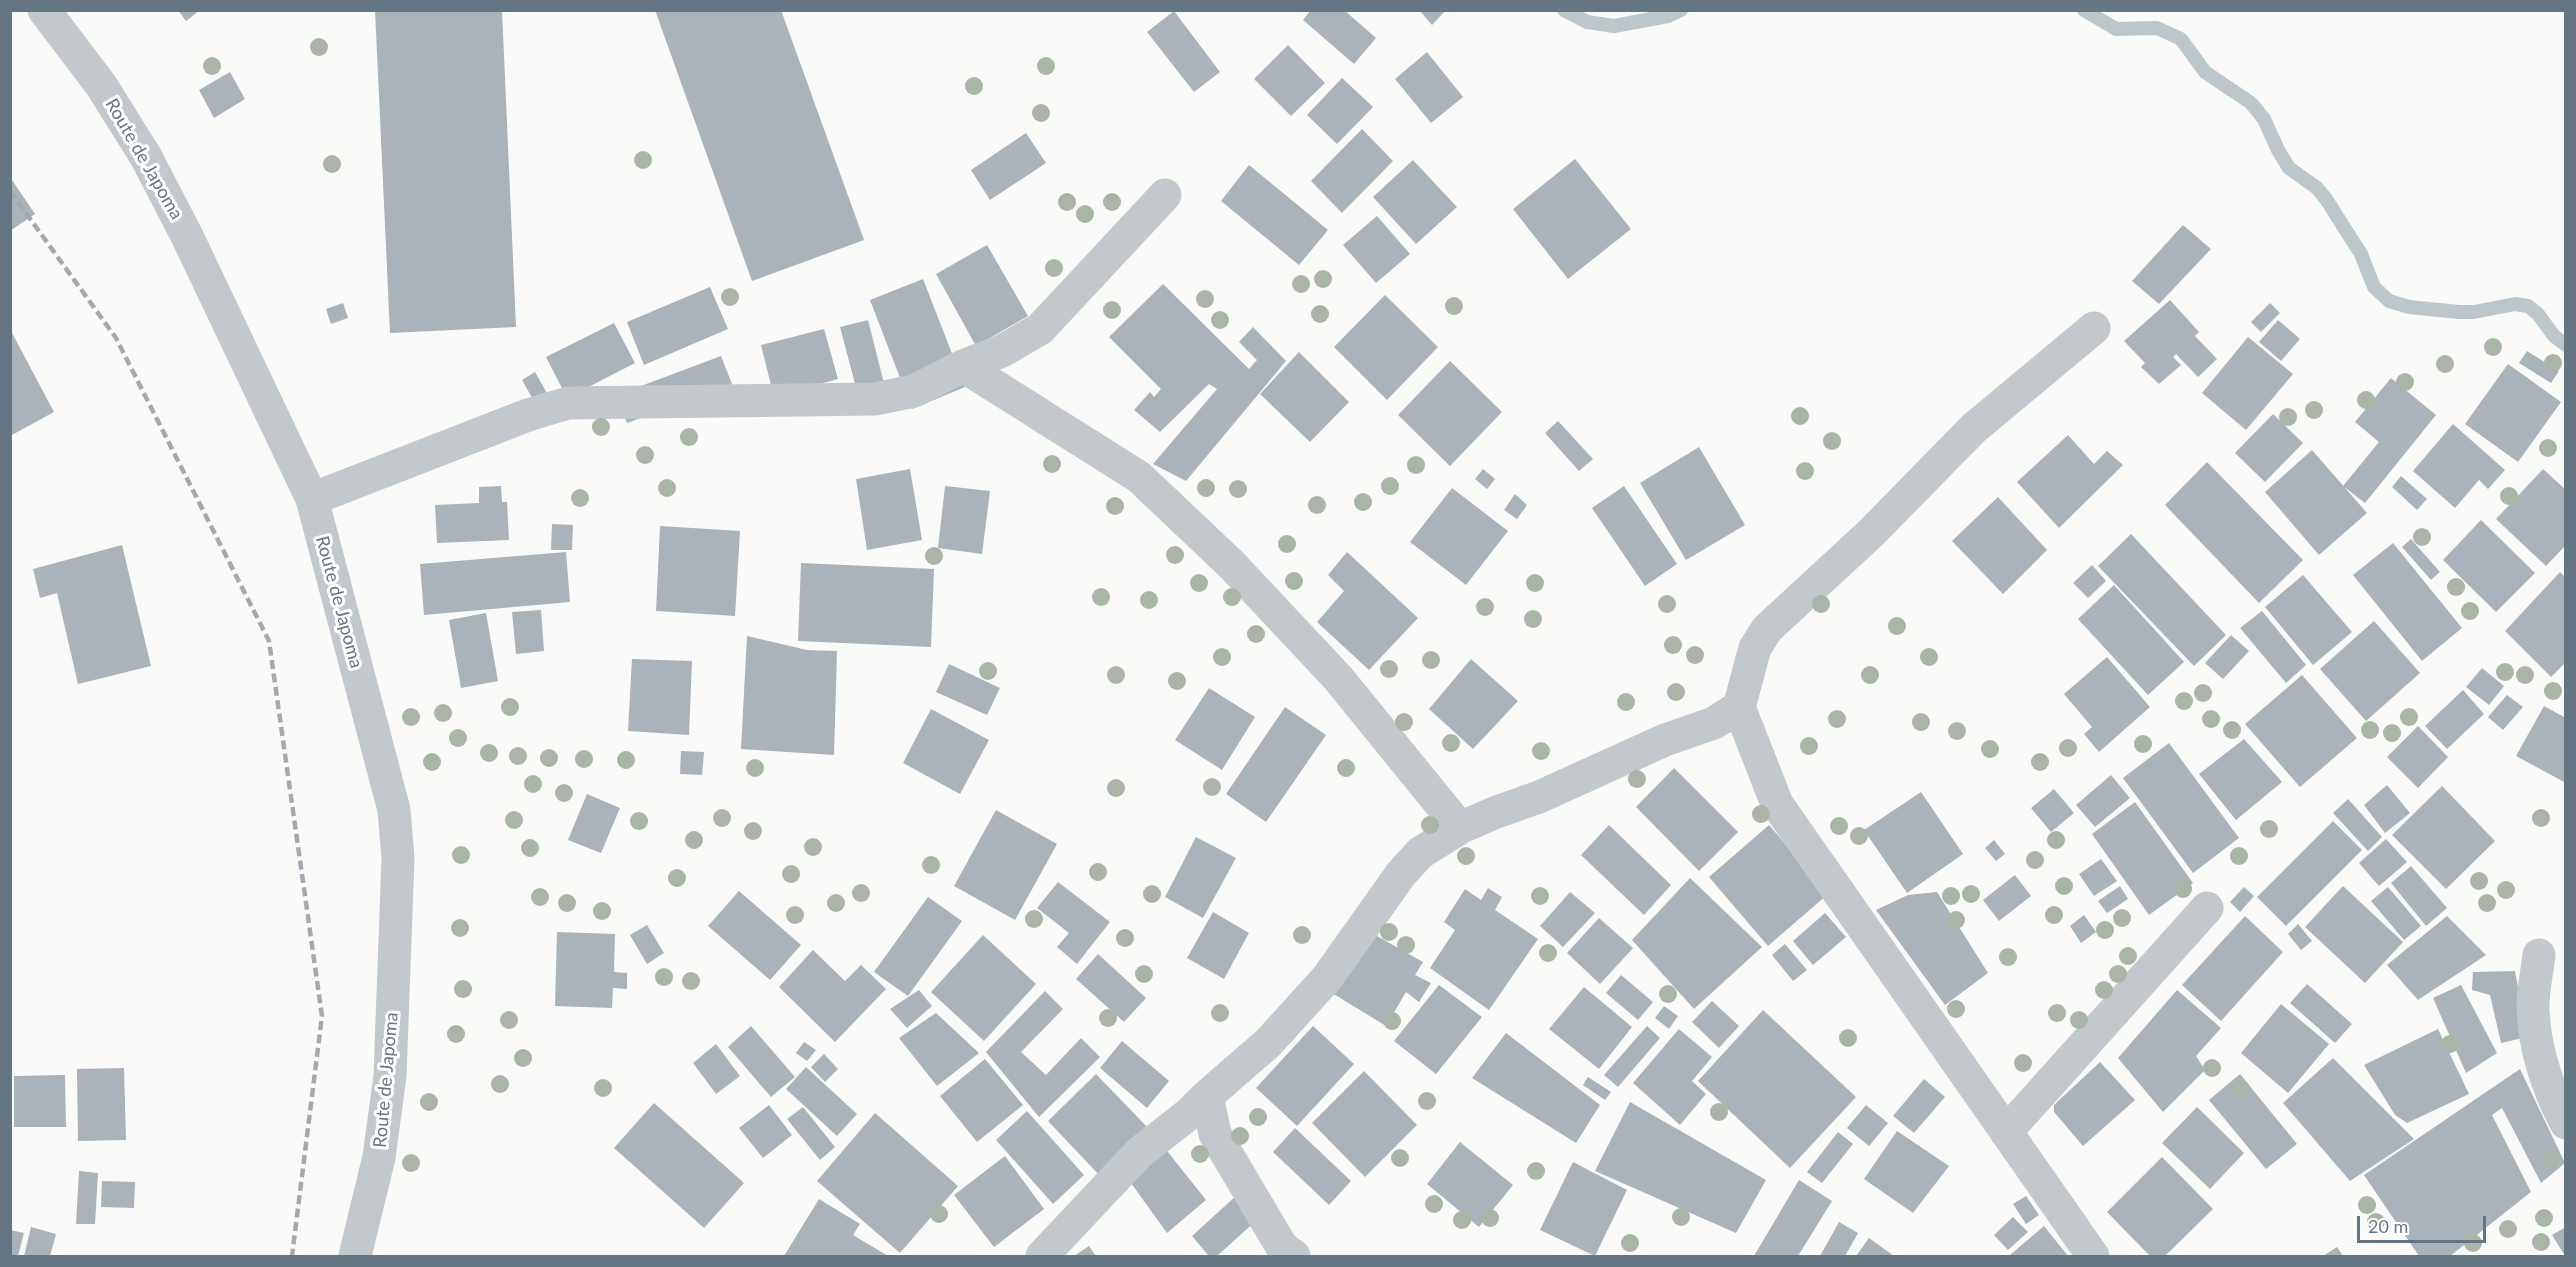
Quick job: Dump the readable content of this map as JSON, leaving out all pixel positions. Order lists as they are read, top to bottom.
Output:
{
  "streets": {
    "street": ["Route de Japoma"]
  },
  "scale_bar": "20 m"
}
